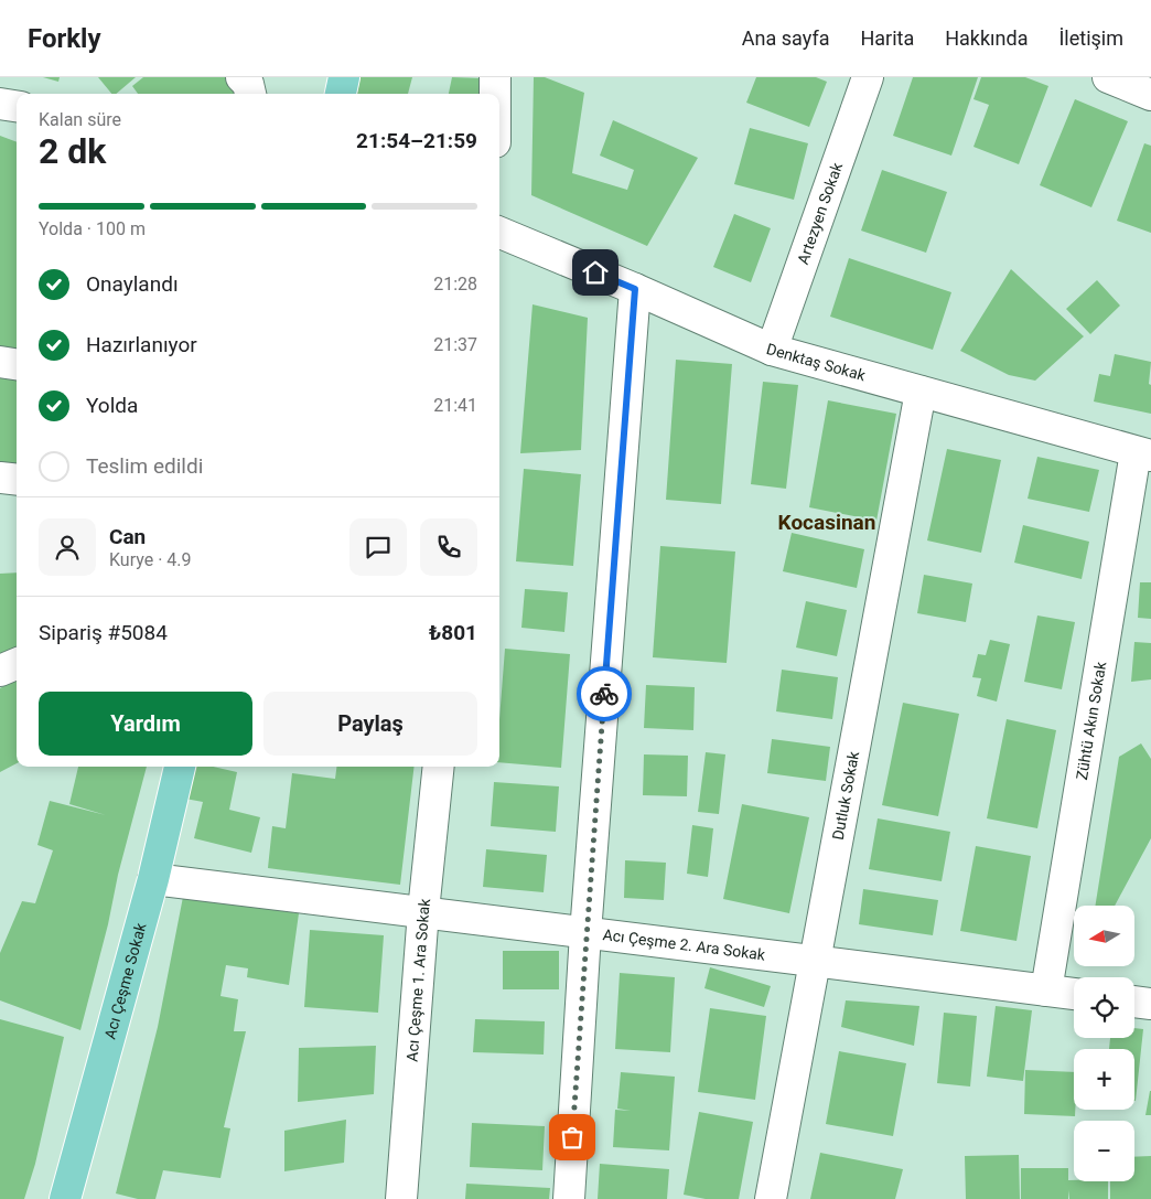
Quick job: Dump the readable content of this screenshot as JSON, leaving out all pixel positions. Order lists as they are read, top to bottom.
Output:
{
  "streets": {
    "main road": ["Acı Çeşme Sokak"],
    "street": [
      "Artezyen Sokak",
      "Denktaş Sokak",
      "Zühtü Akın Sokak",
      "Dutluk Sokak",
      "Acı Çeşme 2. Ara Sokak",
      "Acı Çeşme 1. Ara Sokak"
    ]
  },
  "crossings": [
    ["Artezyen Sokak", "Denktaş Sokak"],
    ["Denktaş Sokak", "Zühtü Akın Sokak"],
    ["Denktaş Sokak", "Dutluk Sokak"],
    ["Zühtü Akın Sokak", "Acı Çeşme 2. Ara Sokak"],
    ["Dutluk Sokak", "Acı Çeşme 2. Ara Sokak"],
    ["Acı Çeşme 2. Ara Sokak", "Acı Çeşme 1. Ara Sokak"],
    ["Acı Çeşme 2. Ara Sokak", "Acı Çeşme Sokak"]
  ],
  "districts": ["Kocasinan"],
  "north": "left",
  "page": {
    "header": "Forkly",
    "nav": [
      "Ana sayfa",
      "Harita",
      "Hakkında",
      "İletişim"
    ],
    "heading": ["2 dk", "Kalan süre", "21:54–21:59"],
    "panel": [
      "Can",
      "Kurye · 4.9",
      "Sipariş #5084",
      "₺801"
    ],
    "bar": "Yolda · 100 m",
    "list": [
      ["Onaylandı", "21:28"],
      ["Hazırlanıyor", "21:37"],
      ["Yolda", "21:41"],
      "Teslim edildi"
    ],
    "buttons": ["Yardım", "Paylaş"],
    "map_buttons": ["+", "−"]
  }
}
